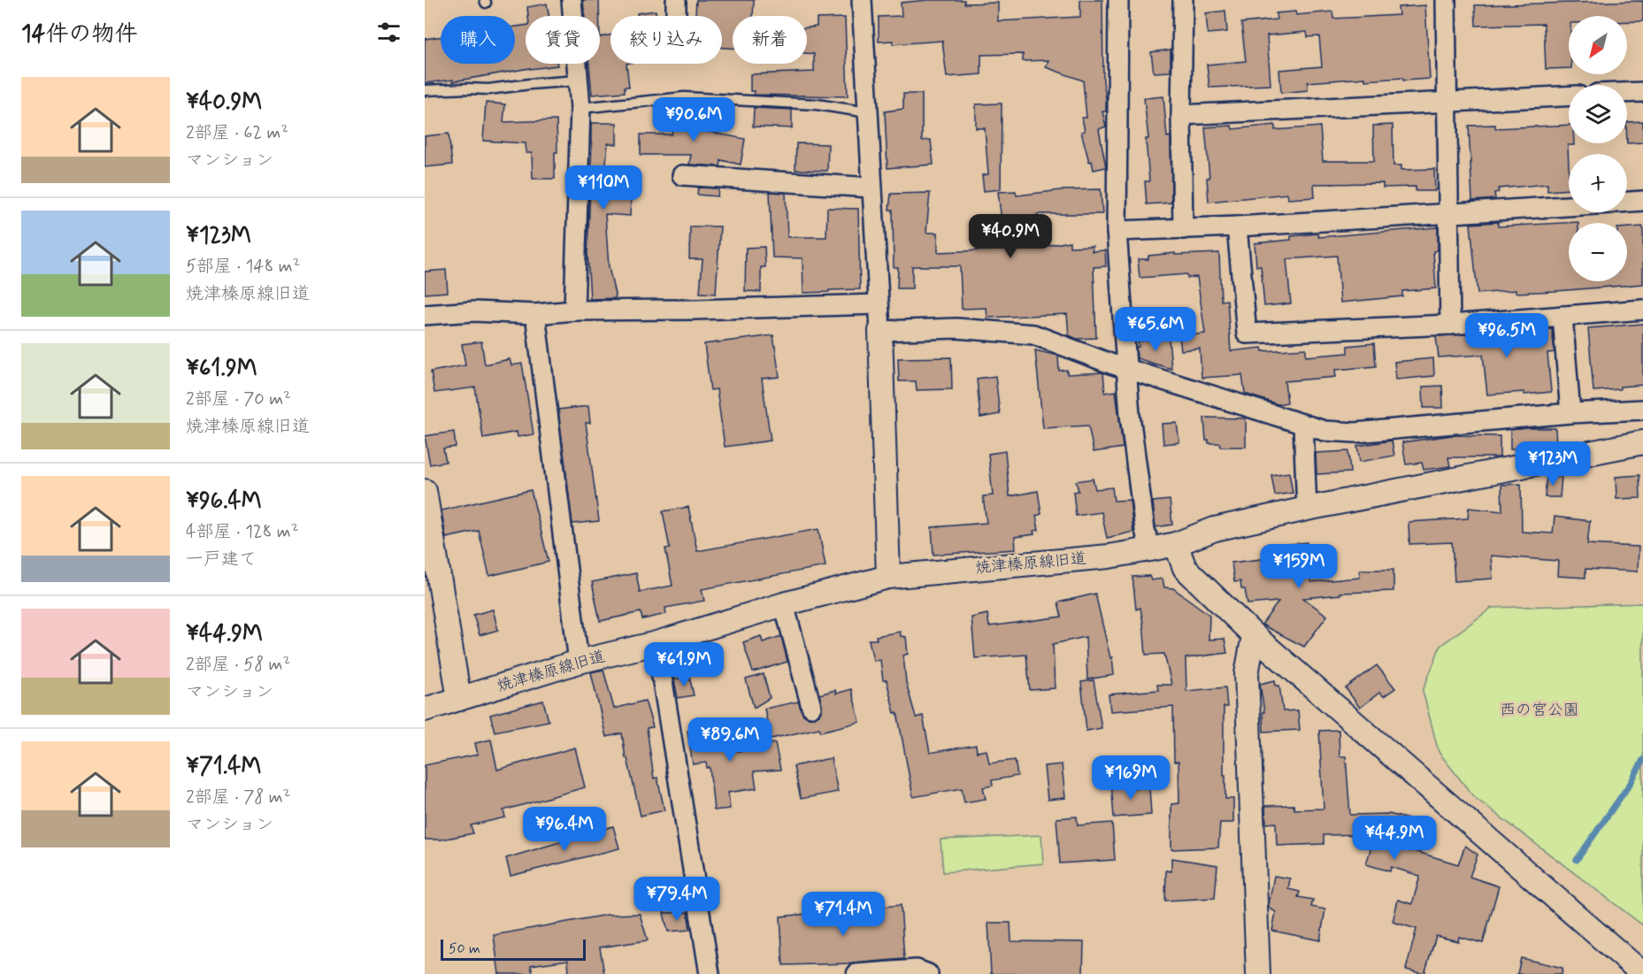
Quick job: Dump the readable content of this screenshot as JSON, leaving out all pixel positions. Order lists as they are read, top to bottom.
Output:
{
  "streets": {
    "street": ["焼津榛原線旧道"]
  },
  "parks": ["西の宮公園"],
  "scale_bar": "50 m",
  "north": "bottom left",
  "page": {
    "heading": "14件の物件",
    "map_buttons": ["+", "−"],
    "chip": [
      "購入",
      "賃貸",
      "絞り込み",
      "新着"
    ],
    "list": [
      {
        "name": "¥40.9M",
        "note": "2部屋 · 62 m² · マンション"
      },
      {
        "name": "¥123M",
        "note": "5部屋 · 148 m² · 焼津榛原線旧道"
      },
      {
        "name": "¥61.9M",
        "note": "2部屋 · 70 m² · 焼津榛原線旧道"
      },
      {
        "name": "¥96.4M",
        "note": "4部屋 · 128 m² · 一戸建て"
      },
      {
        "name": "¥44.9M",
        "note": "2部屋 · 58 m² · マンション"
      },
      {
        "name": "¥71.4M",
        "note": "2部屋 · 78 m² · マンション"
      }
    ],
    "price": [
      "¥90.6M",
      "¥110M",
      "¥40.9M",
      "¥65.6M",
      "¥96.5M",
      "¥123M",
      "¥159M",
      "¥61.9M",
      "¥89.6M",
      "¥169M",
      "¥96.4M",
      "¥44.9M",
      "¥79.4M",
      "¥71.4M"
    ],
    "scale": "50 m"
  }
}
